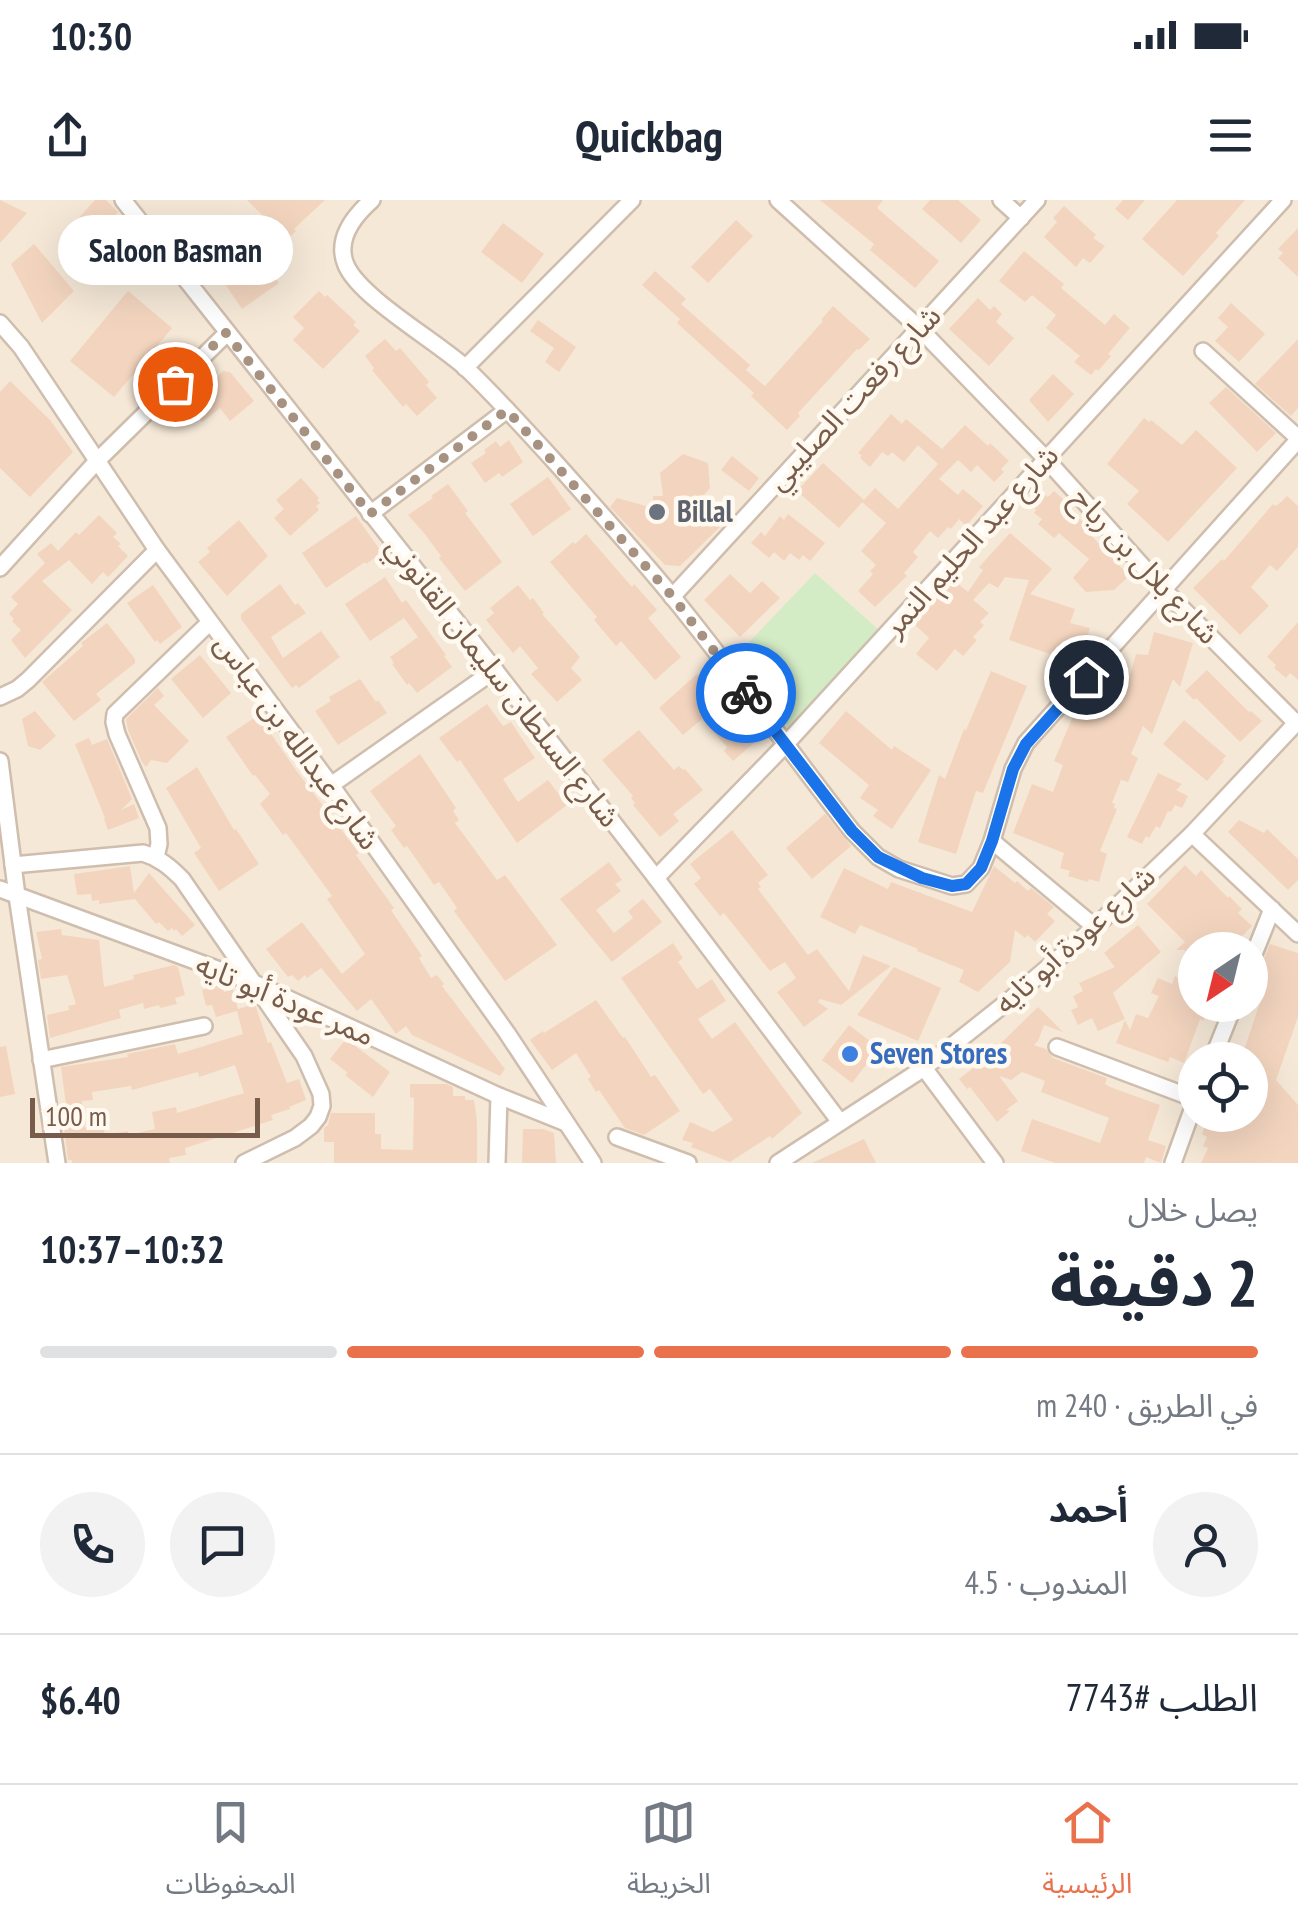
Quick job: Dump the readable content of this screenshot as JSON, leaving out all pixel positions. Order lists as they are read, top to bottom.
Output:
{
  "streets": {
    "street": [
      "شارع رفعت الصليبي",
      "شارع عبد الحليم النمر",
      "شارع بلال بن رباح",
      "شارع السلطان سليمان القانوني",
      "شارع عبدالله بن عباس",
      "شارع عودة أبو تايه",
      "ممر عودة أبو تايه"
    ]
  },
  "crossings": [
    ["شارع رفعت الصليبي", "شارع بلال بن رباح"],
    ["شارع عبد الحليم النمر", "شارع بلال بن رباح"],
    ["شارع عبد الحليم النمر", "شارع السلطان سليمان القانوني"],
    ["شارع بلال بن رباح", "شارع عودة أبو تايه"],
    ["شارع السلطان سليمان القانوني", "شارع عودة أبو تايه"],
    ["شارع عبدالله بن عباس", "ممر عودة أبو تايه"]
  ],
  "places": ["Saloon Basman", "Billal", "Seven Stores"],
  "scale_bar": "100 m",
  "north": "bottom left",
  "page": {
    "status": "10:30",
    "header": "Quickbag",
    "bubble": "Saloon Basman",
    "scale": "100 m",
    "heading": ["2 دقيقة", "يصل خلال", "10:32–10:37"],
    "panel": [
      "أحمد",
      "المندوب · 4.5",
      "الطلب #7743",
      "$6.40"
    ],
    "bar": "في الطريق · 240 m",
    "tabs": ["الرئيسية", "الخريطة", "المحفوظات"]
  }
}
